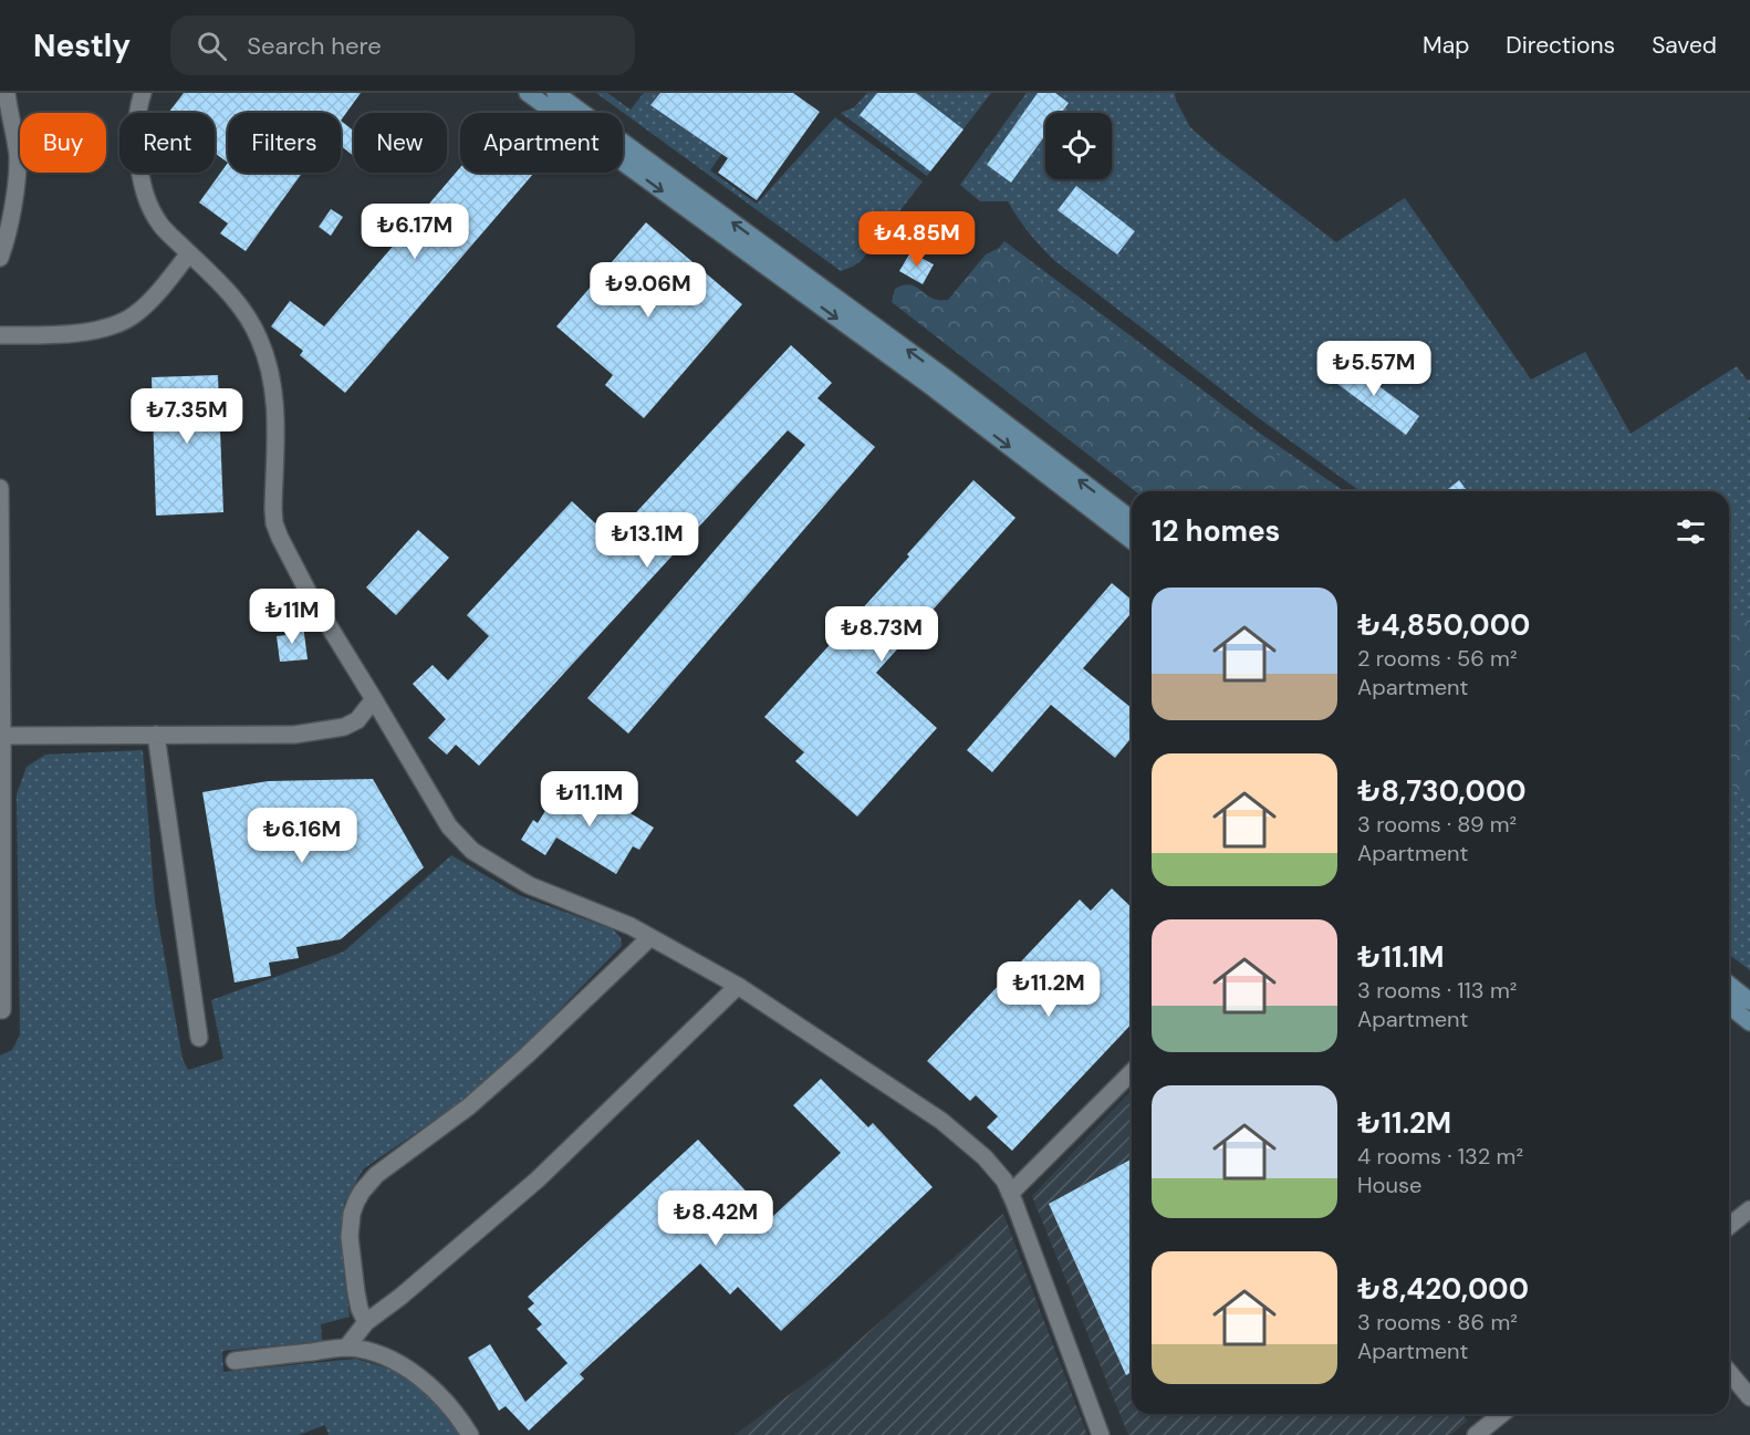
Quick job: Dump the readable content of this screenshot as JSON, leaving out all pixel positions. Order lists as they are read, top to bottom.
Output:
{
  "page": {
    "header": "Nestly",
    "search": "Search here",
    "nav": ["Map", "Directions", "Saved"],
    "chip": [
      "Buy",
      "Rent",
      "Filters",
      "New",
      "Apartment"
    ],
    "price": [
      "₺6.17M",
      "₺4.85M",
      "₺9.06M",
      "₺5.57M",
      "₺7.35M",
      "₺13.1M",
      "₺11M",
      "₺8.73M",
      "₺11.1M",
      "₺6.16M",
      "₺11.2M",
      "₺8.42M"
    ],
    "heading": "12 homes",
    "list": [
      {
        "name": "₺4,850,000",
        "note": "2 rooms · 56 m² · Apartment"
      },
      {
        "name": "₺8,730,000",
        "note": "3 rooms · 89 m² · Apartment"
      },
      {
        "name": "₺11.1M",
        "note": "3 rooms · 113 m² · Apartment"
      },
      {
        "name": "₺11.2M",
        "note": "4 rooms · 132 m² · House"
      },
      {
        "name": "₺8,420,000",
        "note": "3 rooms · 86 m² · Apartment"
      }
    ]
  }
}
